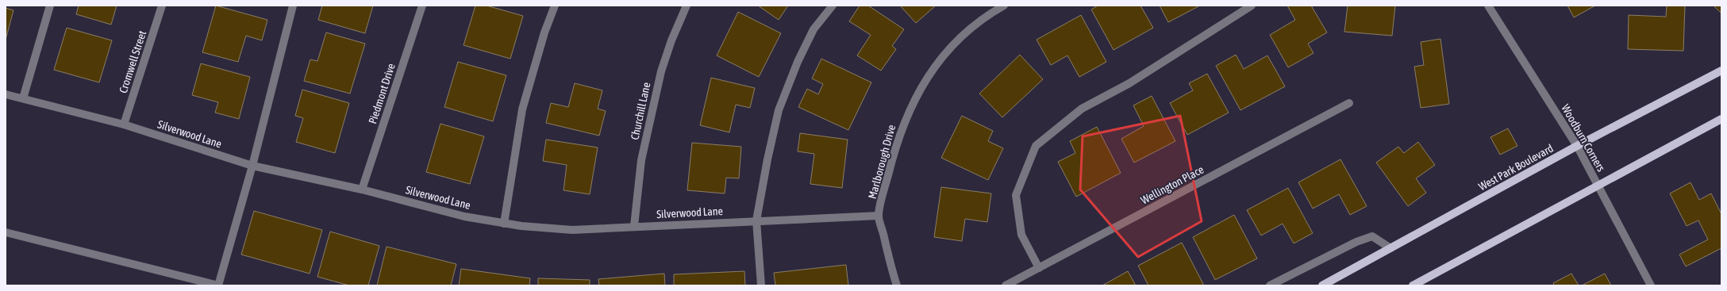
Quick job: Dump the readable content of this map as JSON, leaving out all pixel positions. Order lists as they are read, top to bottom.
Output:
{
  "streets": {
    "main road": ["West Park Boulevard"],
    "street": [
      "Cromwell Street",
      "Piedmont Drive",
      "Churchill Lane",
      "Silverwood Lane",
      "Woodburn Corners",
      "Marlborough Drive",
      "Wellington Place"
    ]
  },
  "crossings": [
    ["Cromwell Street", "Silverwood Lane"],
    ["Piedmont Drive", "Silverwood Lane"],
    ["Churchill Lane", "Silverwood Lane"],
    ["Silverwood Lane", "Marlborough Drive"],
    ["Woodburn Corners", "West Park Boulevard"]
  ]
}
